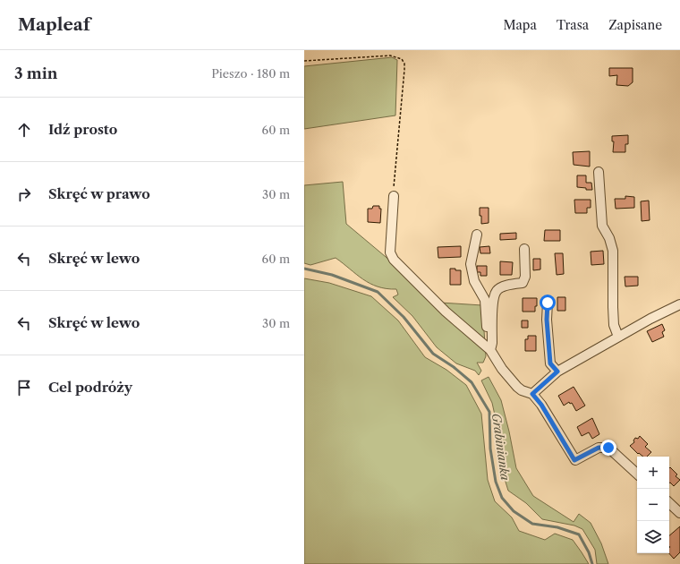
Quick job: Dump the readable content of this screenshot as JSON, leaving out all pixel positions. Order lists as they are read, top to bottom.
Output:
{
  "water": ["Grabinianka"],
  "page": {
    "header": "Mapleaf",
    "nav": ["Mapa", "Trasa", "Zapisane"],
    "heading": ["3 min", "Pieszo · 180 m"],
    "list": [
      ["Idź prosto", "60 m"],
      ["Skręć w prawo", "30 m"],
      ["Skręć w lewo", "60 m"],
      ["Skręć w lewo", "30 m"],
      "Cel podróży"
    ],
    "map_buttons": ["+", "−"]
  }
}
